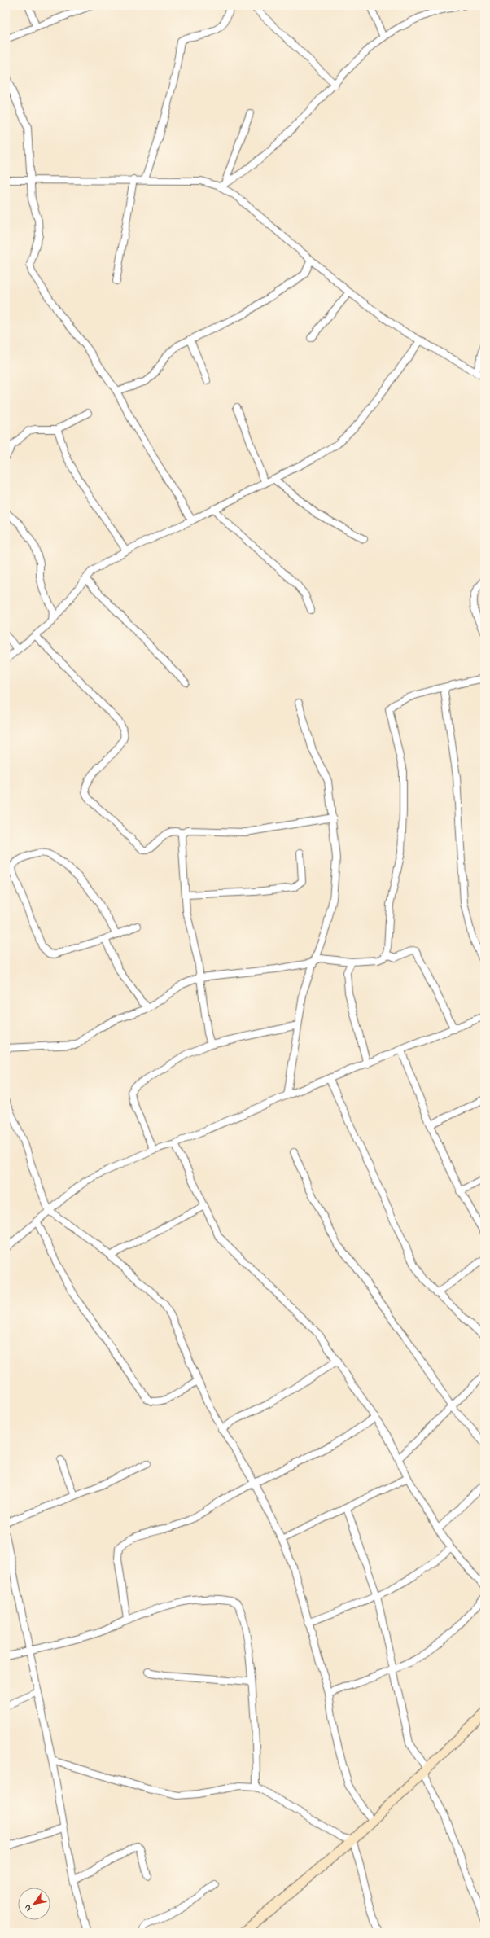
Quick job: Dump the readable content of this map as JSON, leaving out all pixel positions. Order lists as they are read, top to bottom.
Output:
{
  "north": "bottom left"
}
